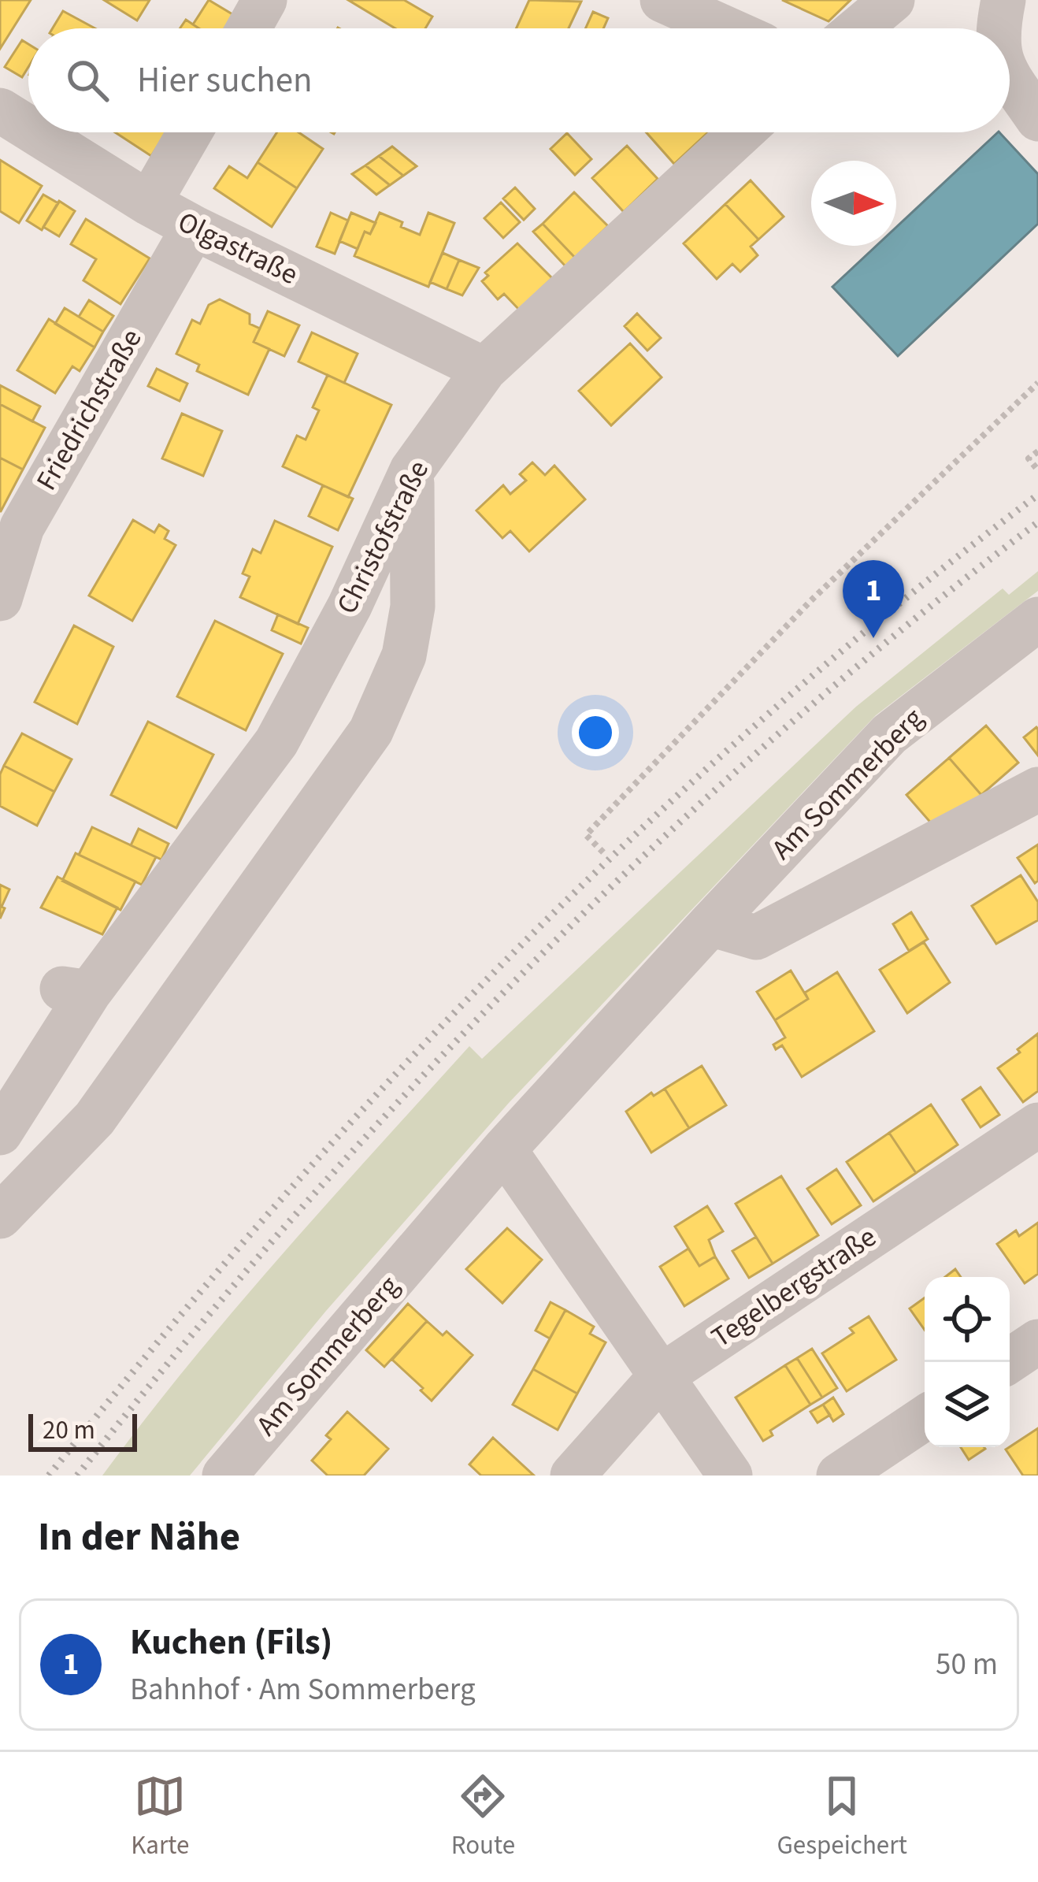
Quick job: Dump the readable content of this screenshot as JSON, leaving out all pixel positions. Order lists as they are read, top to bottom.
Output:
{
  "streets": {
    "street": [
      "Olgastraße",
      "Friedrichstraße",
      "Christofstraße",
      "Am Sommerberg",
      "Tegelbergstraße"
    ]
  },
  "crossings": [
    ["Olgastraße", "Friedrichstraße"],
    ["Olgastraße", "Christofstraße"]
  ],
  "scale_bar": "20 m",
  "north": "right",
  "page": {
    "search": "Hier suchen",
    "pins": "1",
    "scale": "20 m",
    "heading": "In der Nähe",
    "list": [
      {
        "mark": "1",
        "name": "Kuchen (Fils)",
        "note": "Bahnhof · Am Sommerberg",
        "value": "50 m"
      }
    ],
    "nav": ["Karte", "Route", "Gespeichert"]
  }
}
